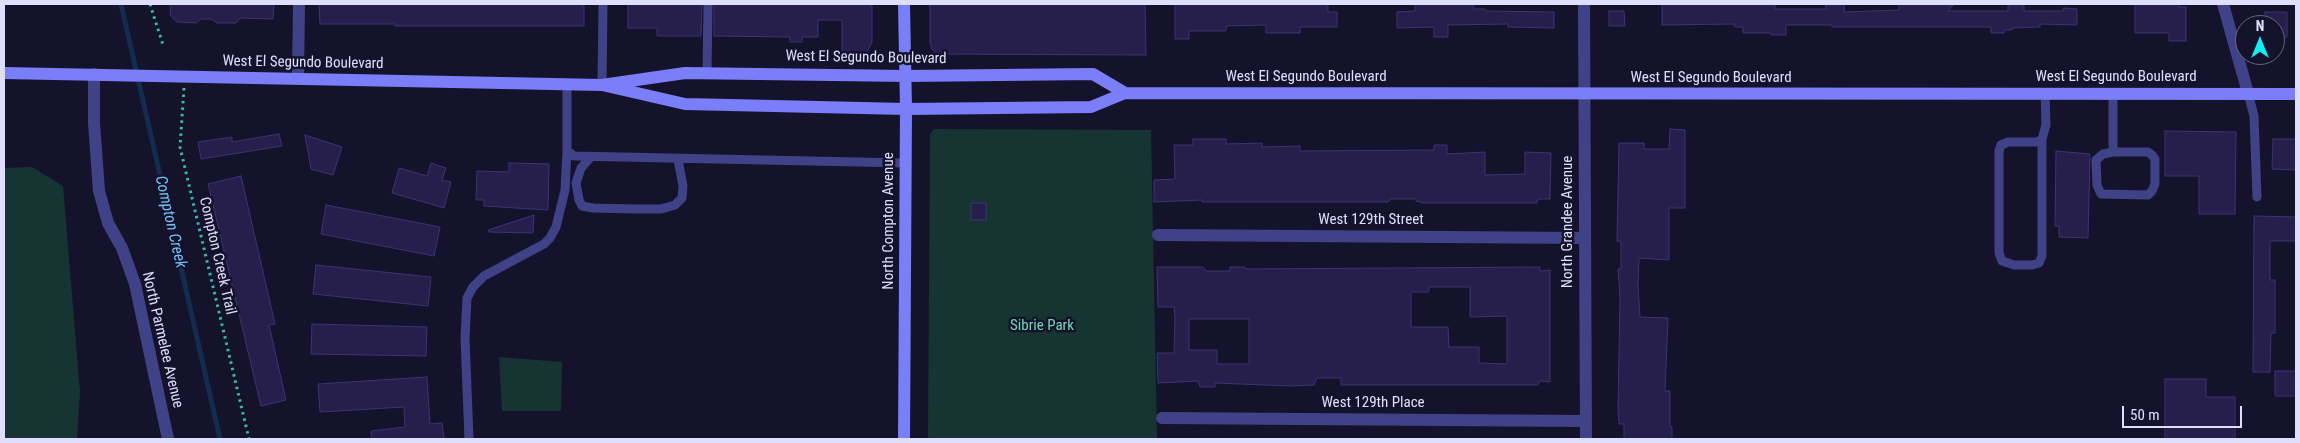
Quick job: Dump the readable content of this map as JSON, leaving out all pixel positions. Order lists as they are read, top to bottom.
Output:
{
  "streets": {
    "main road": ["West El Segundo Boulevard", "North Compton Avenue"],
    "street": [
      "West 129th Street",
      "North Grandee Avenue",
      "North Parmelee Avenue",
      "West 129th Place"
    ],
    "path": ["Compton Creek Trail"]
  },
  "crossings": [
    ["West El Segundo Boulevard", "North Compton Avenue"],
    ["West El Segundo Boulevard", "North Grandee Avenue"],
    ["West El Segundo Boulevard", "Compton Creek Trail"],
    ["West El Segundo Boulevard", "North Parmelee Avenue"],
    ["West 129th Street", "North Grandee Avenue"],
    ["North Grandee Avenue", "West 129th Place"]
  ],
  "water": ["Compton Creek"],
  "parks": ["Sibrie Park"],
  "scale_bar": "50 m",
  "north": "top"
}
